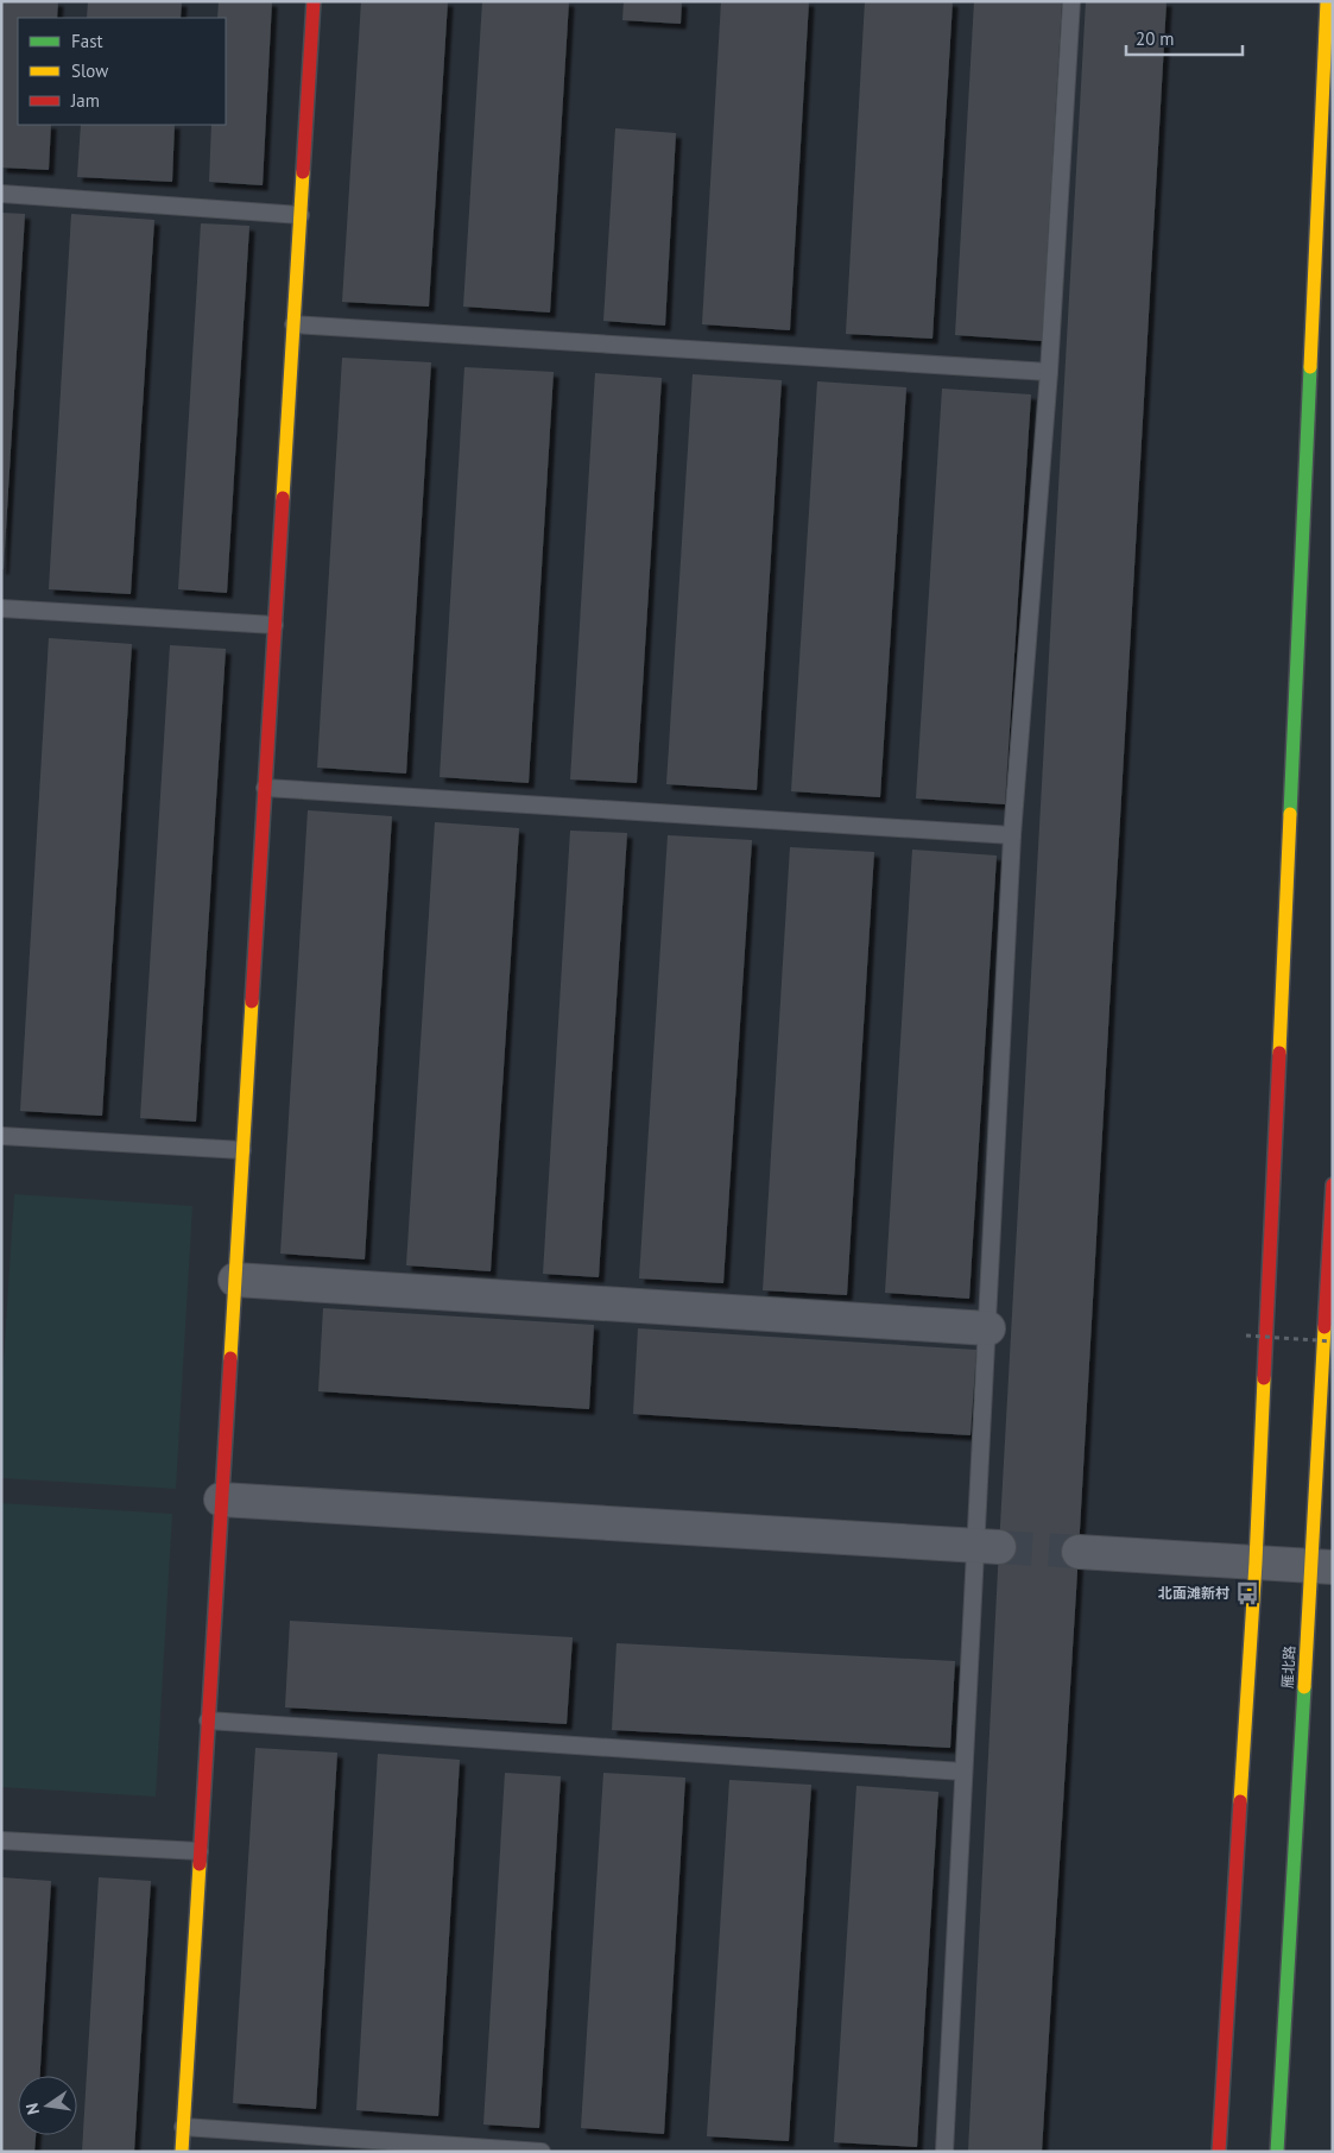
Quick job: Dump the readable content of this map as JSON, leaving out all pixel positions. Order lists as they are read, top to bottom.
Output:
{
  "streets": {
    "street": ["雁北路"]
  },
  "places": {
    "bus stop": ["北面滩新村"]
  },
  "legend": ["Fast", "Slow", "Jam"],
  "scale_bar": "20 m",
  "north": "left"
}
